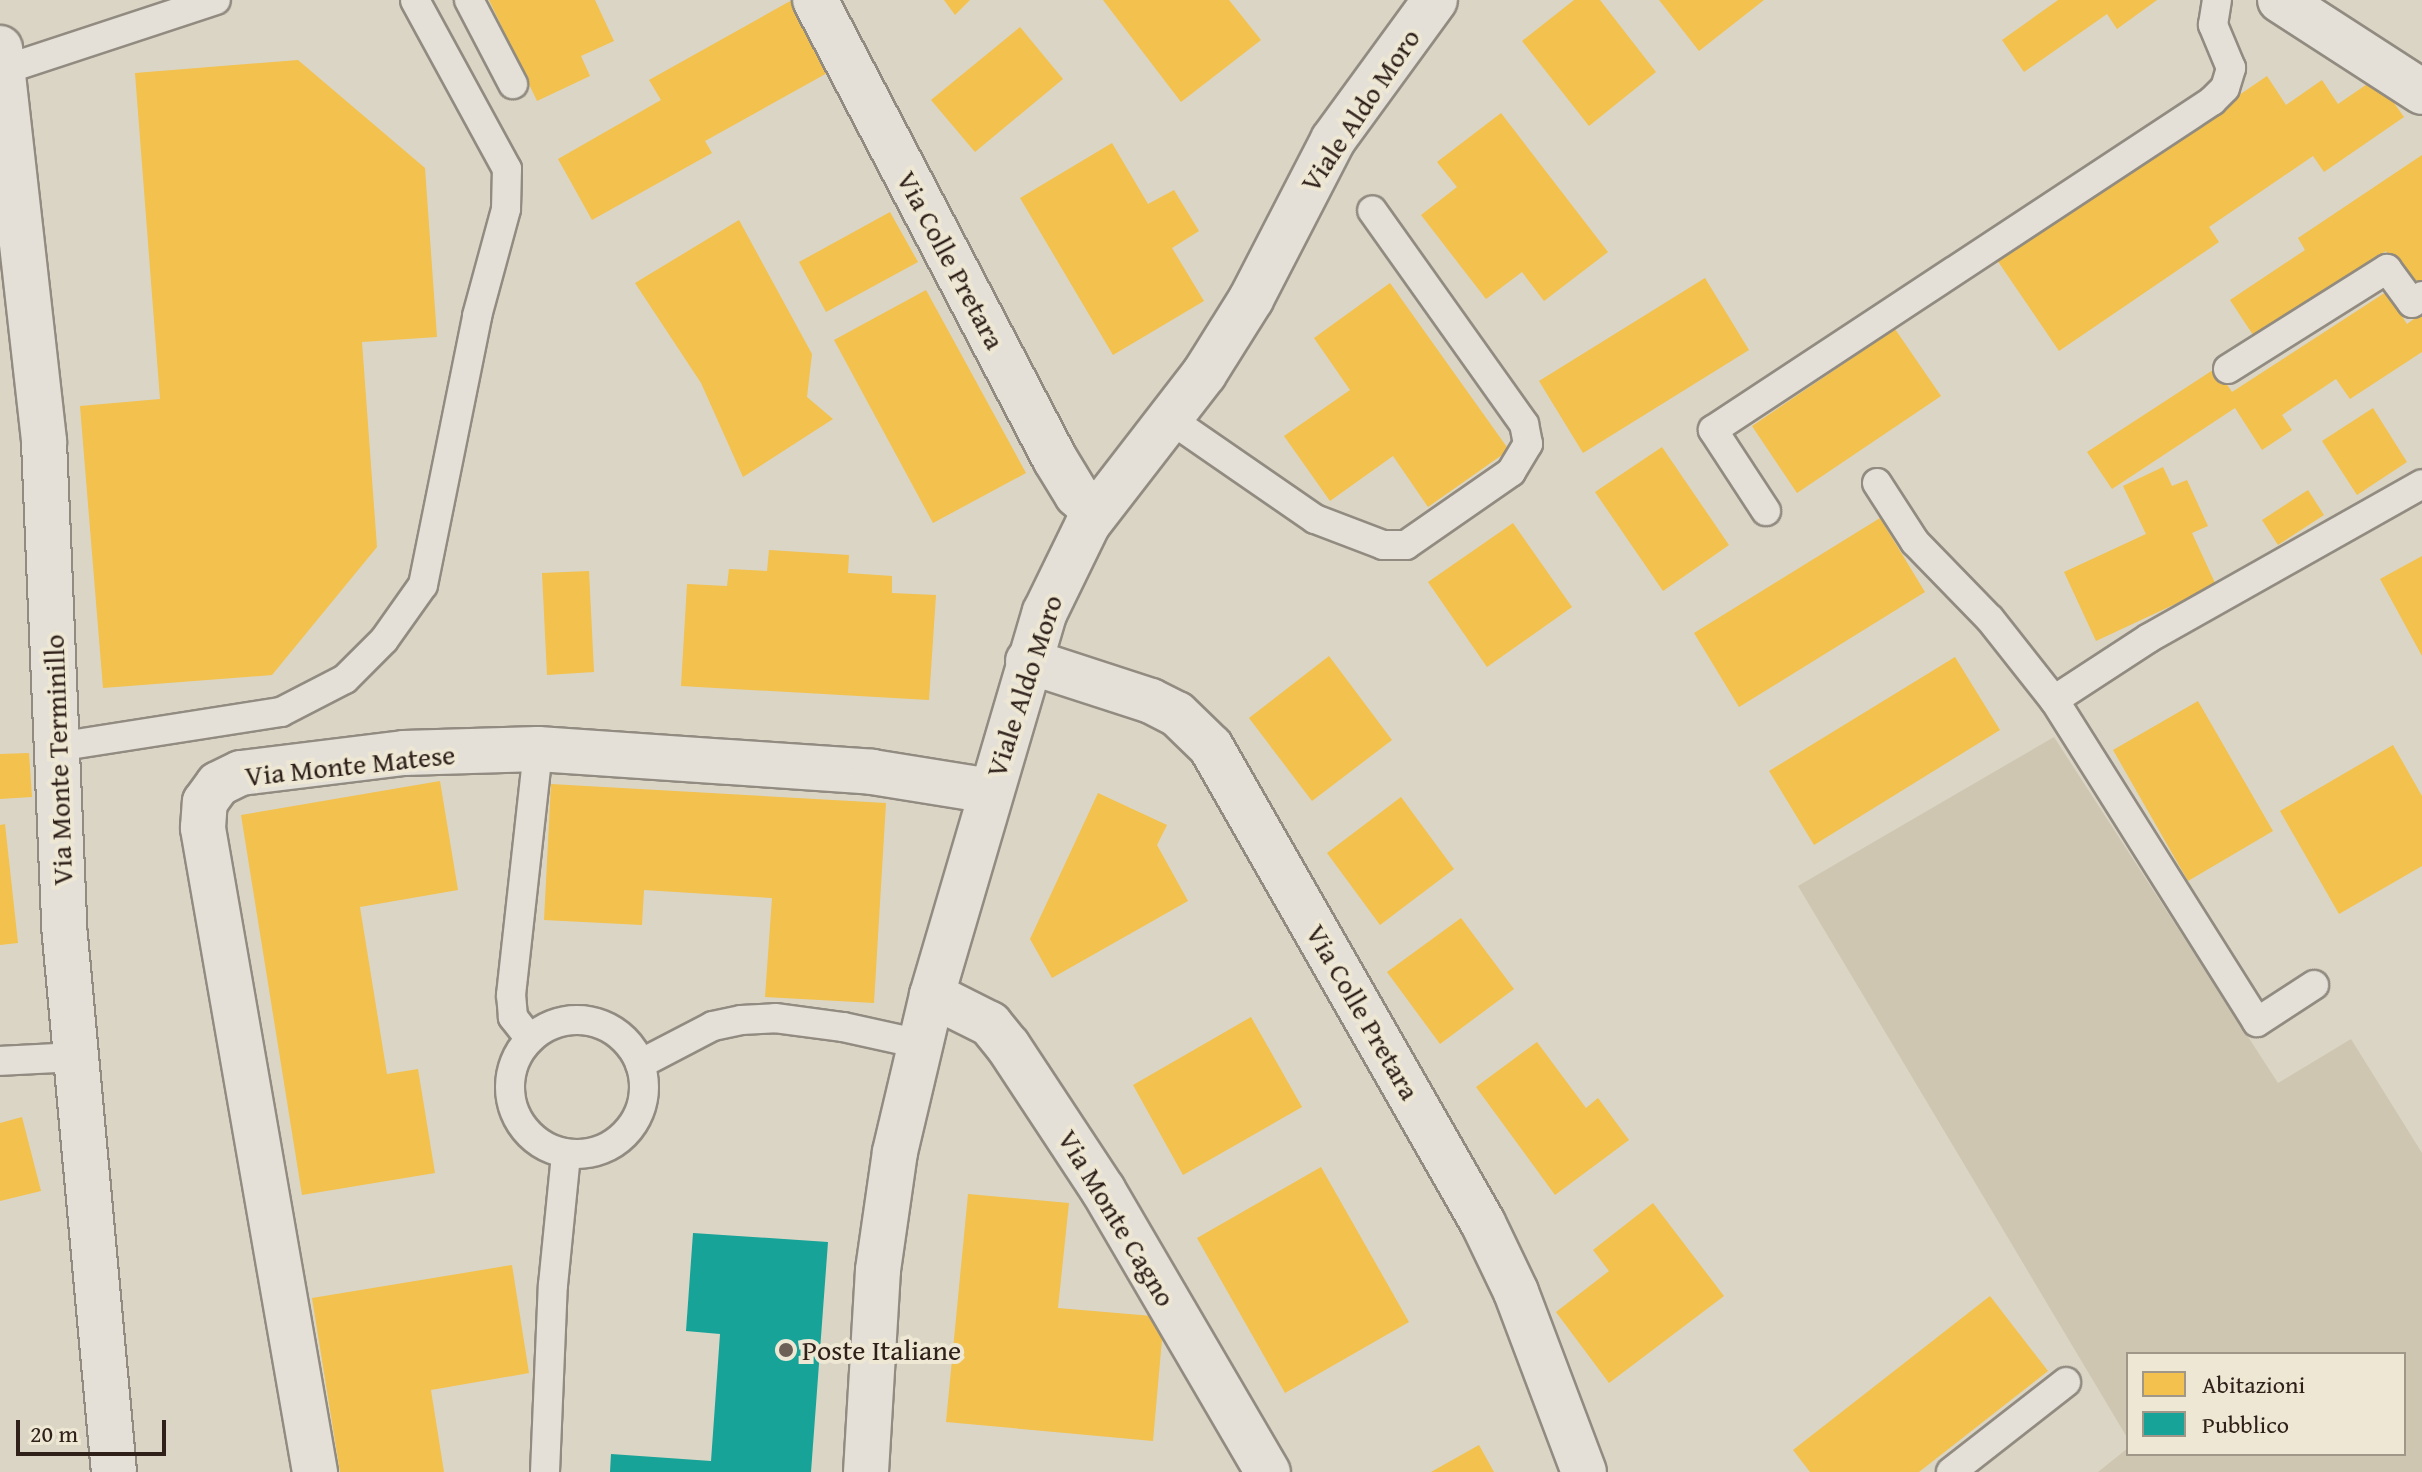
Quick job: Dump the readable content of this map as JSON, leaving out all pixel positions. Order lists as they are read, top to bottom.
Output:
{
  "streets": {
    "street": [
      "Viale Aldo Moro",
      "Via Colle Pretara",
      "Via Monte Terminillo",
      "Via Monte Matese",
      "Via Monte Cagno"
    ]
  },
  "crossings": [
    ["Viale Aldo Moro", "Via Colle Pretara"],
    ["Viale Aldo Moro", "Via Monte Matese"],
    ["Viale Aldo Moro", "Via Monte Cagno"]
  ],
  "places": ["Poste Italiane"],
  "legend": ["Abitazioni", "Pubblico"],
  "scale_bar": "20 m"
}
